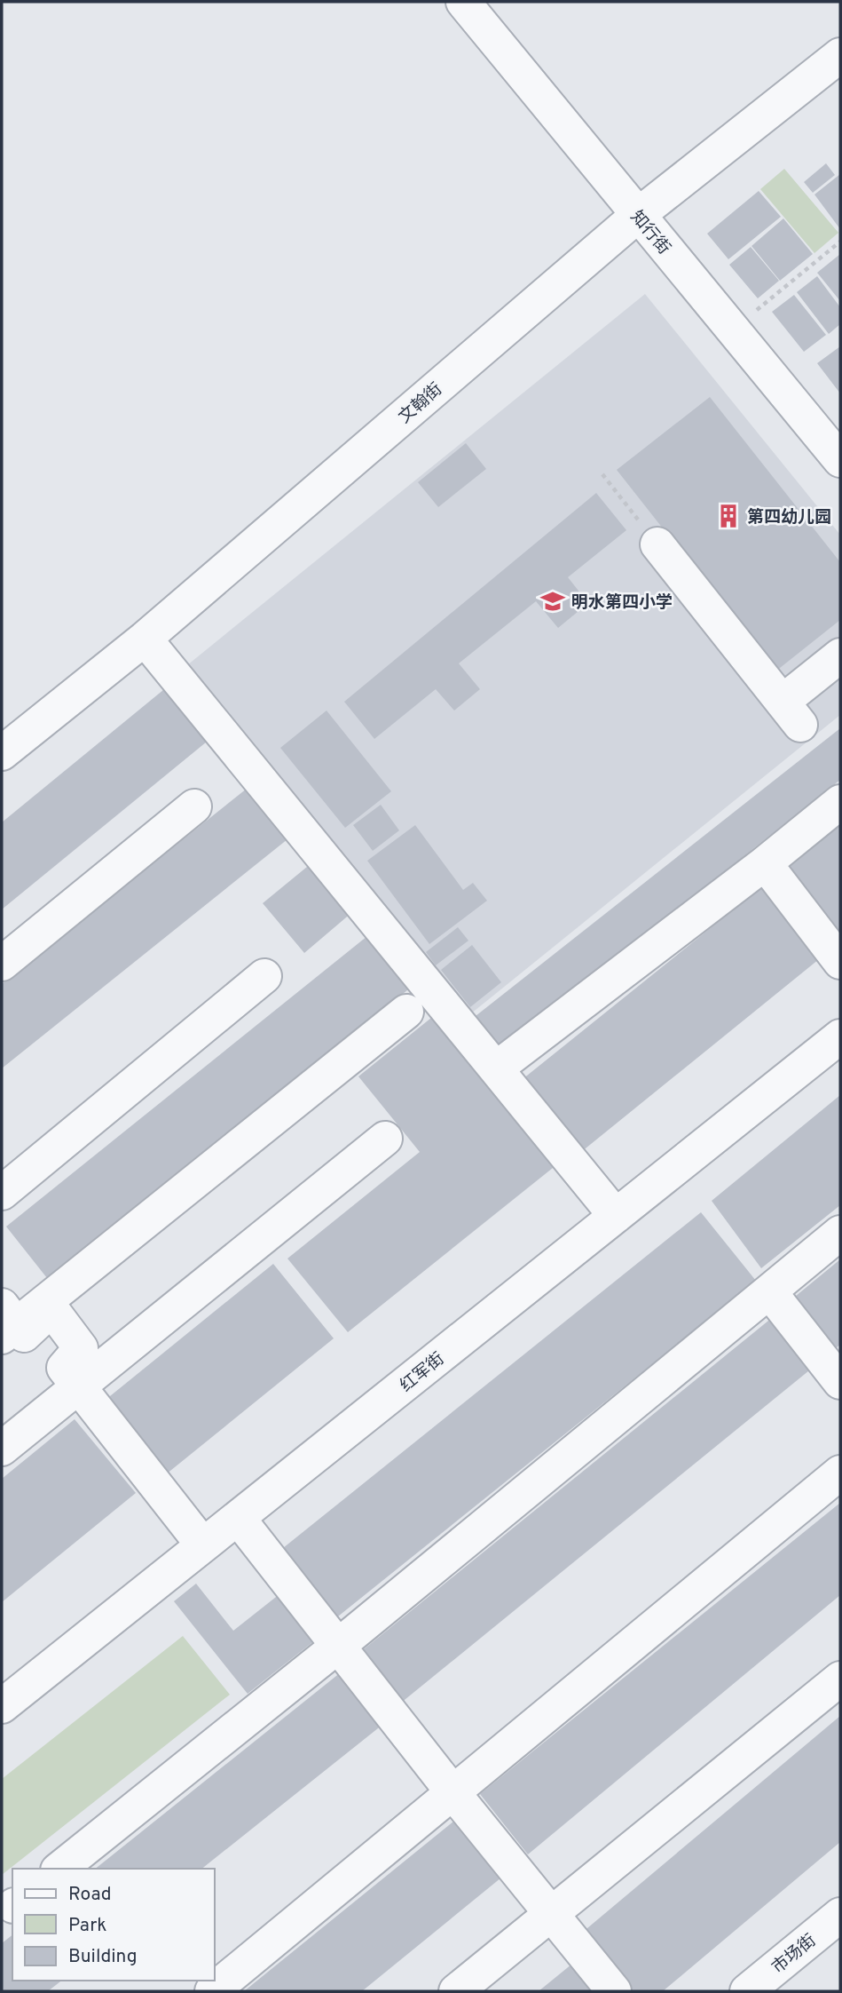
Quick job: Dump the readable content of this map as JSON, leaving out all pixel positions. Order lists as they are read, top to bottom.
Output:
{
  "streets": {
    "street": [
      "知行街",
      "文翰街",
      "红军街",
      "市场街"
    ]
  },
  "crossings": [
    ["知行街", "文翰街"]
  ],
  "places": {
    "building": ["第四幼儿园"],
    "school or university": ["明水第四小学"]
  },
  "legend": ["Road", "Park", "Building"]
}
